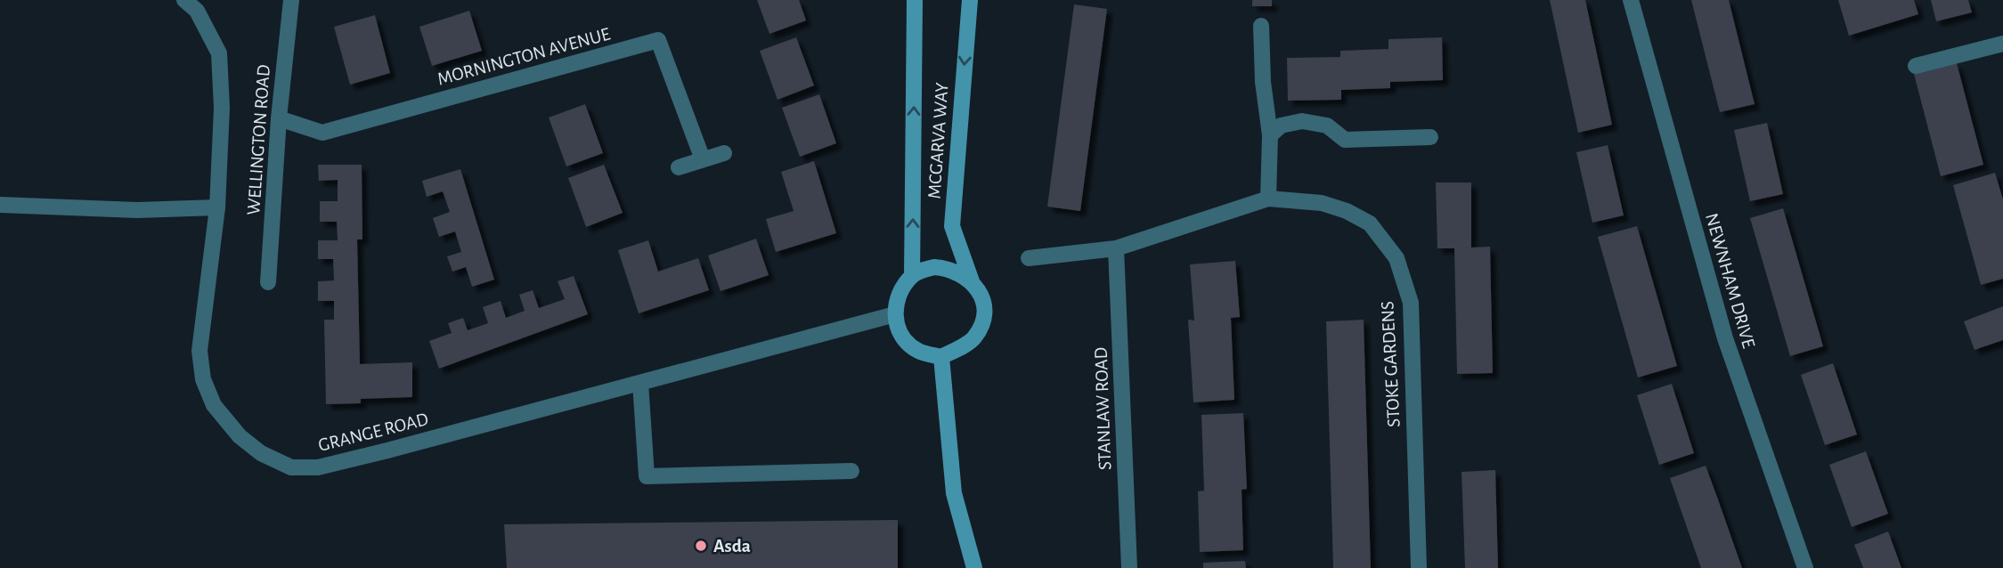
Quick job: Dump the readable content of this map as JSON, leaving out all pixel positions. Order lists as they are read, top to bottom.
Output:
{
  "streets": {
    "street": [
      "MORNINGTON AVENUE",
      "WELLINGTON ROAD",
      "MCGARVA WAY",
      "NEWNHAM DRIVE",
      "STOKE GARDENS",
      "STANLAW ROAD",
      "GRANGE ROAD"
    ]
  },
  "crossings": [
    ["MORNINGTON AVENUE", "WELLINGTON ROAD"],
    ["MCGARVA WAY", "GRANGE ROAD"],
    ["STOKE GARDENS", "STANLAW ROAD"]
  ],
  "places": ["Asda"]
}
